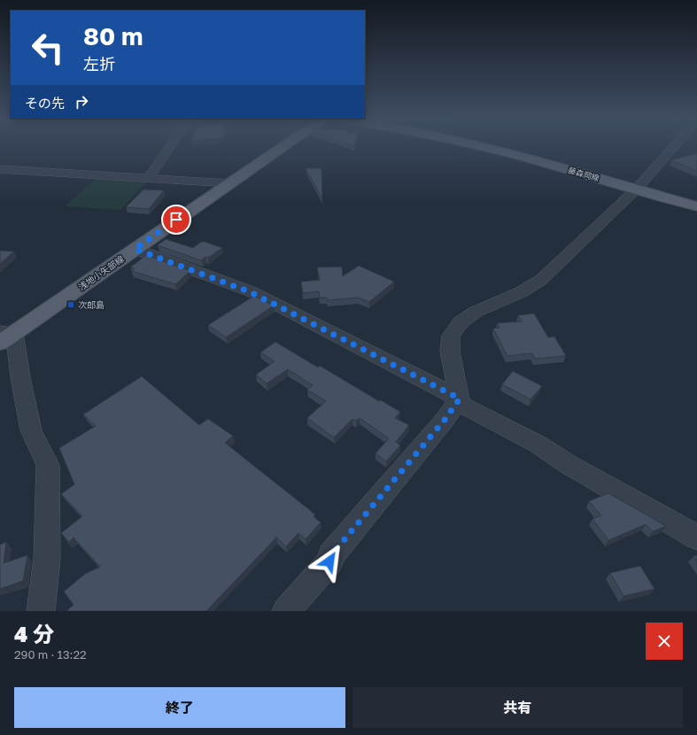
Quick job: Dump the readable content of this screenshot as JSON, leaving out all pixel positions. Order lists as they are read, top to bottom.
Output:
{
  "streets": {
    "main road": ["藤森岡線", "浅地小矢部線"]
  },
  "places": {
    "transit": ["次郎島"]
  },
  "page": {
    "turn": ["80 m", "左折"],
    "then": "その先",
    "heading": ["4 分", "290 m · 13:22"],
    "buttons": ["終了", "共有"]
  }
}
